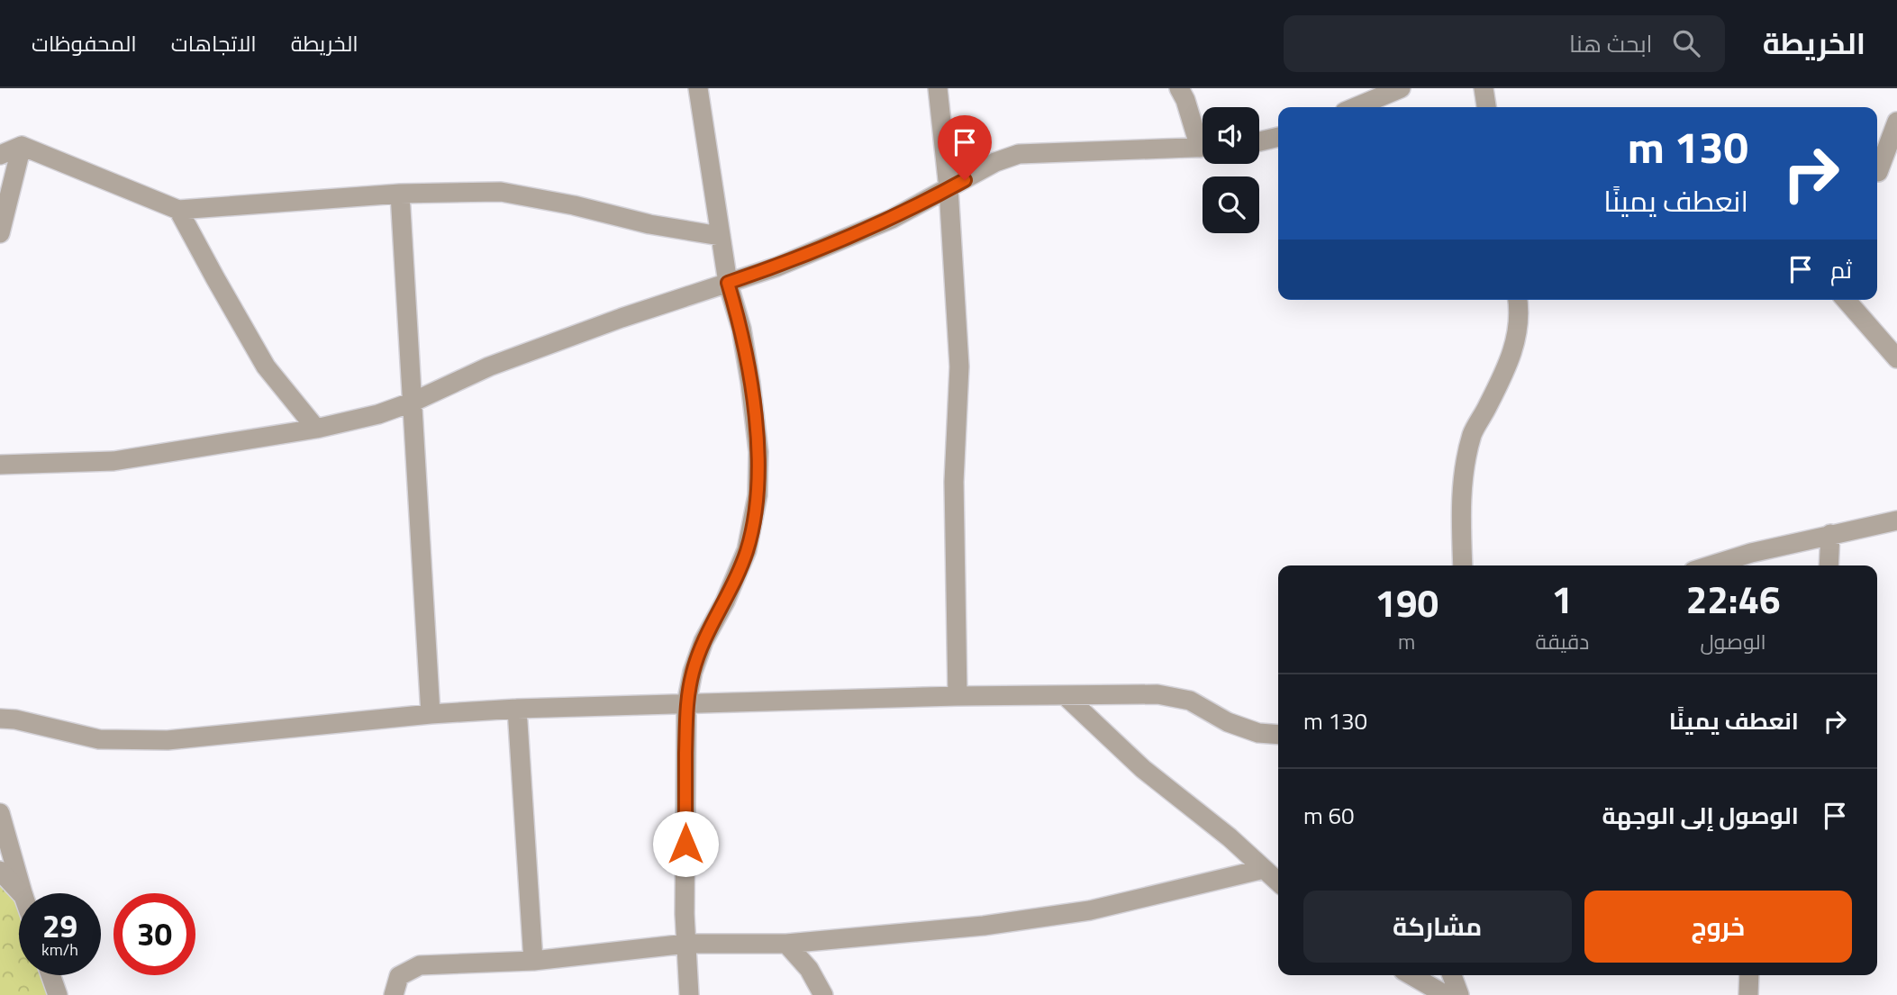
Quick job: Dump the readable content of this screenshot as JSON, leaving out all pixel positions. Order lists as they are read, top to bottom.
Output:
{
  "page": {
    "header": "الخريطة",
    "search": "ابحث هنا",
    "nav": ["الخريطة", "الاتجاهات", "المحفوظات"],
    "turn": ["130 m", "انعطف يمينًا"],
    "then": "ثم",
    "eta": [
      "22:46",
      "الوصول",
      "1",
      "دقيقة",
      "190",
      "m"
    ],
    "list": [
      {
        "name": "انعطف يمينًا",
        "value": "130 m"
      },
      {
        "name": "الوصول إلى الوجهة",
        "value": "60 m"
      }
    ],
    "buttons": ["خروج", "مشاركة"],
    "speed": "29 km/h",
    "limit": "30"
  }
}
